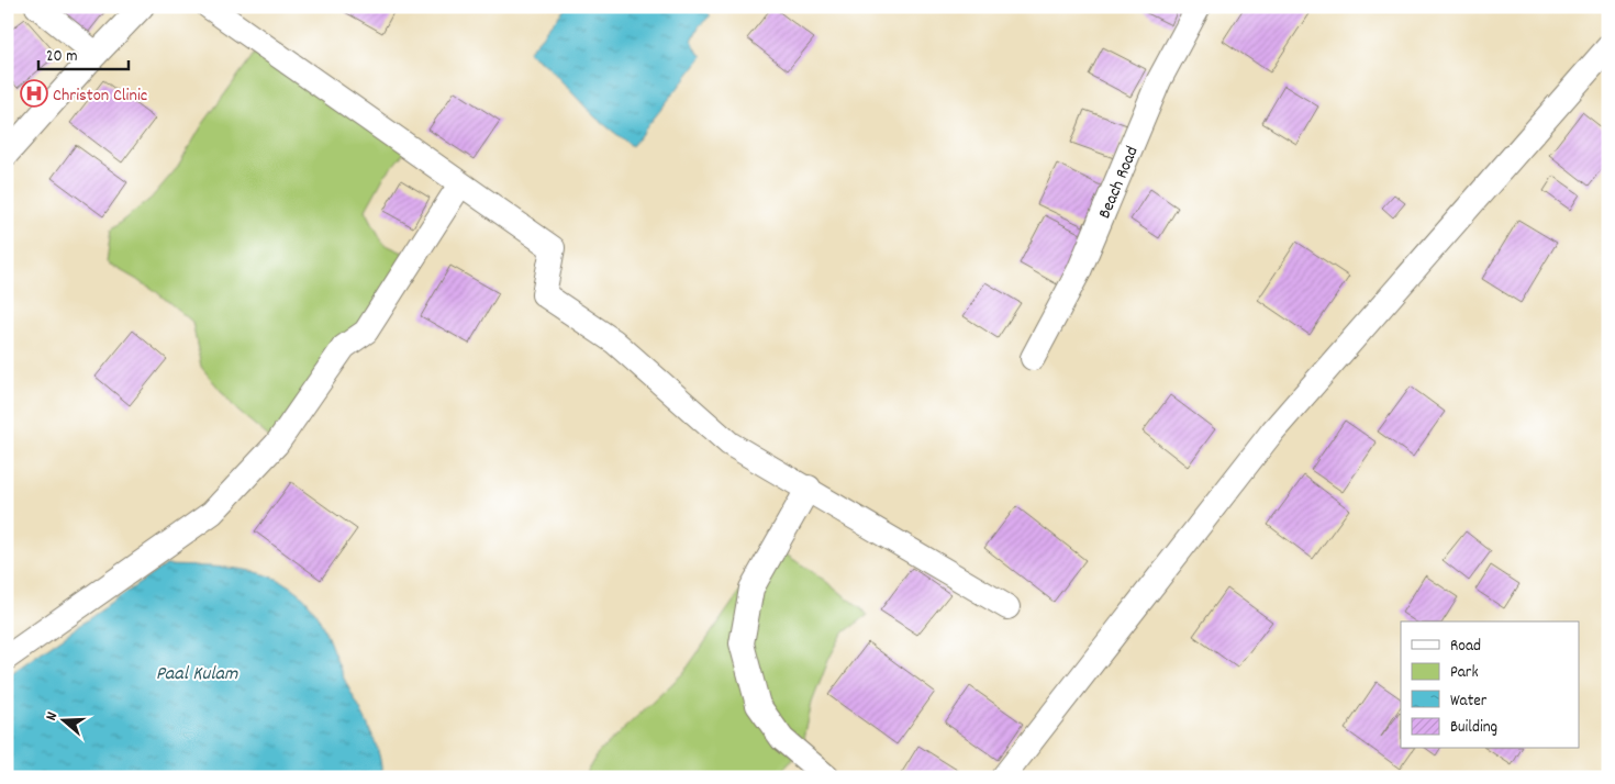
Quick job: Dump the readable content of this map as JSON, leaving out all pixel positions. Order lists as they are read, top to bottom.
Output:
{
  "streets": {
    "street": ["Beach Road"]
  },
  "water": ["Paal Kulam"],
  "places": {
    "hospital": ["Christon Clinic"]
  },
  "legend": [
    "Road",
    "Park",
    "Water",
    "Building"
  ],
  "scale_bar": "20 m",
  "north": "left"
}
